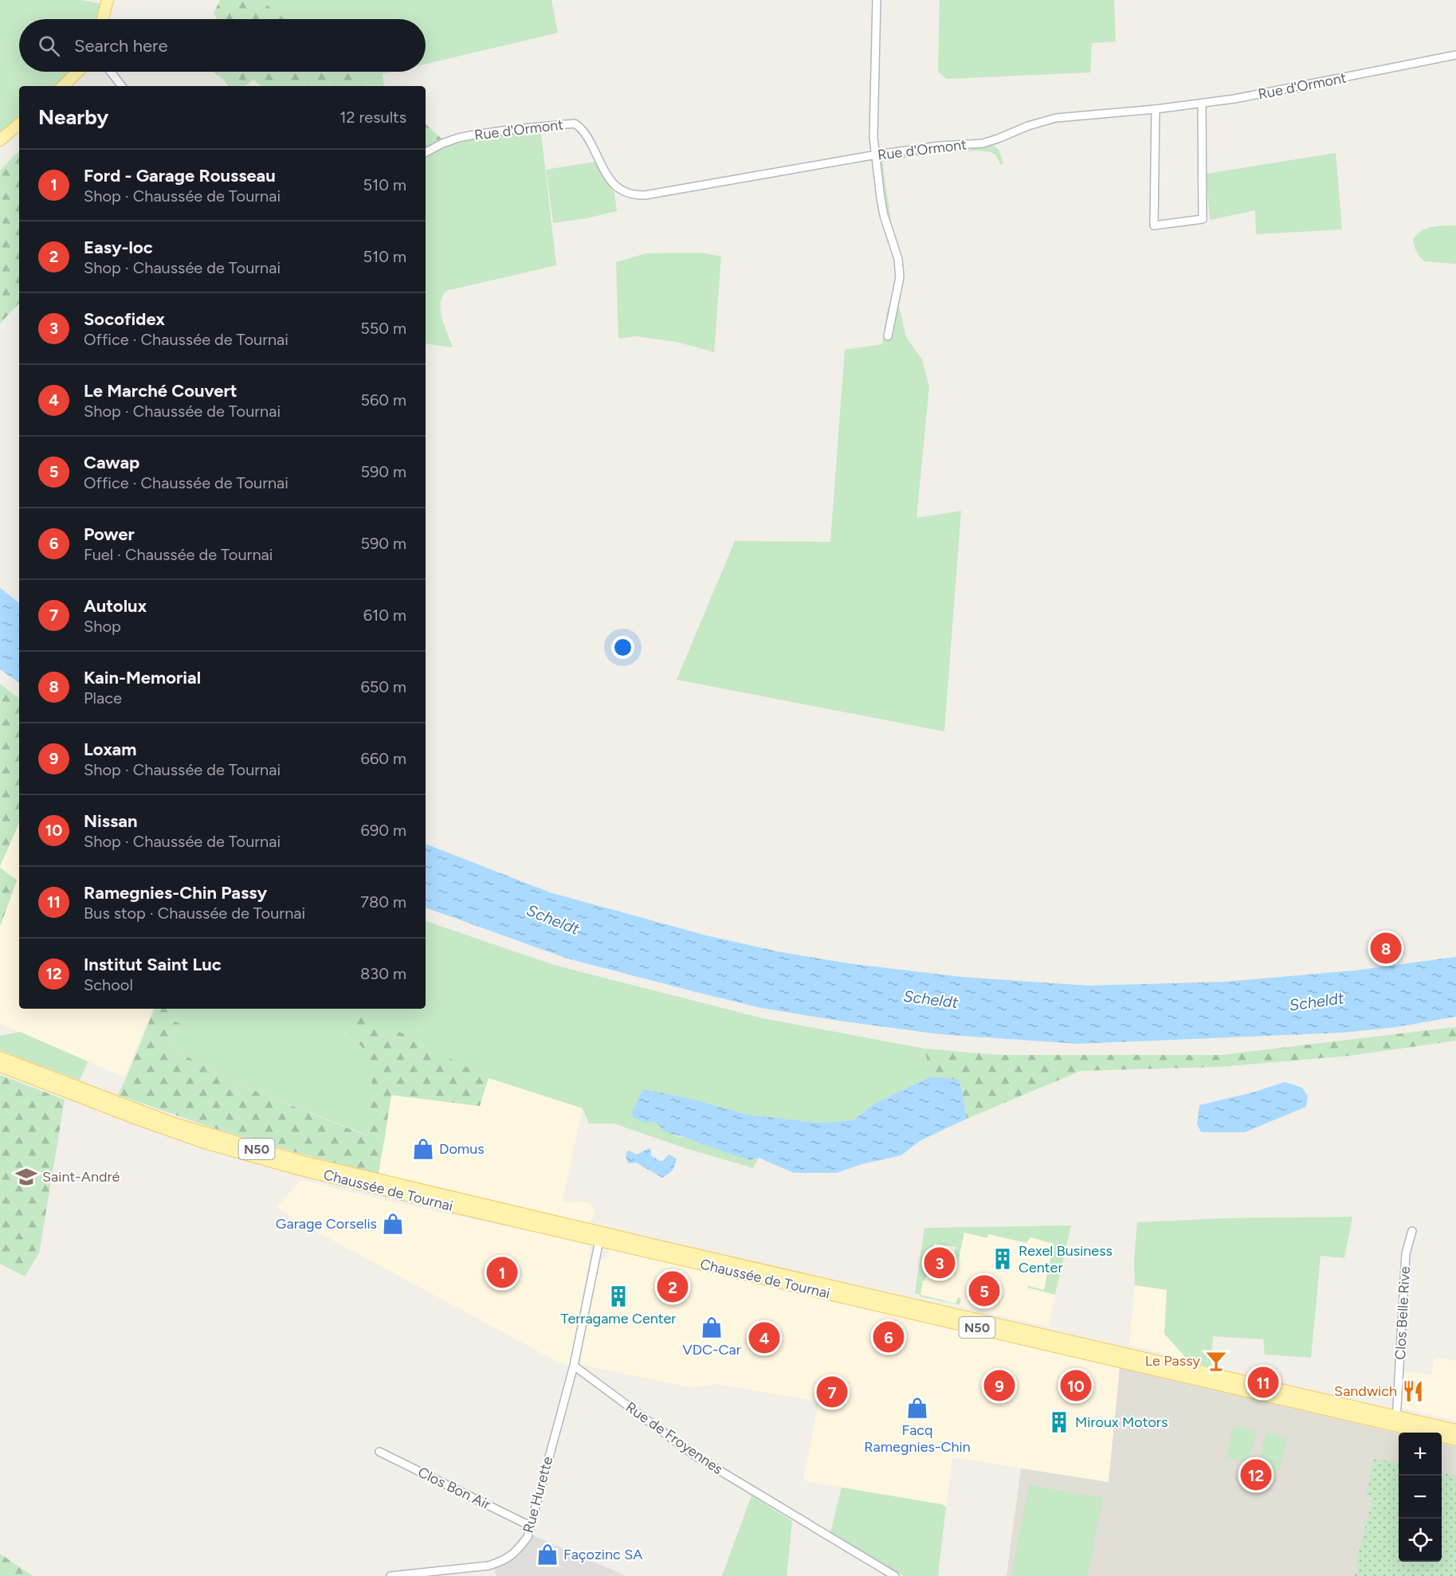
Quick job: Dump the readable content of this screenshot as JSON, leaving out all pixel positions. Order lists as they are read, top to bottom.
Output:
{
  "streets": {
    "main road": ["N50", "Chaussée de Tournai"],
    "street": [
      "Rue d'Ormont",
      "Clos Belle Rive",
      "Rue de Froyennes",
      "Clos Bon Air",
      "Rue Hurette"
    ]
  },
  "crossings": [
    ["Chaussée de Tournai", "Clos Belle Rive"],
    ["Rue de Froyennes", "Rue Hurette"],
    ["Clos Bon Air", "Rue Hurette"]
  ],
  "water": ["Scheldt"],
  "places": {
    "shop": [
      "Domus",
      "Garage Corselis",
      "VDC-Car",
      "Facq Ramegnies-Chin",
      "Façozinc SA"
    ],
    "school or university": ["Saint-André"],
    "building": ["Rexel Business Center", "Terragame Center", "Miroux Motors"],
    "bar": ["Le Passy"],
    "restaurant": ["Sandwich"]
  },
  "page": {
    "search": "Search here",
    "heading": ["Nearby", "12 results"],
    "list": [
      {
        "mark": "1",
        "name": "Ford - Garage Rousseau",
        "note": "Shop · Chaussée de Tournai",
        "value": "510 m"
      },
      {
        "mark": "2",
        "name": "Easy-loc",
        "note": "Shop · Chaussée de Tournai",
        "value": "510 m"
      },
      {
        "mark": "3",
        "name": "Socofidex",
        "note": "Office · Chaussée de Tournai",
        "value": "550 m"
      },
      {
        "mark": "4",
        "name": "Le Marché Couvert",
        "note": "Shop · Chaussée de Tournai",
        "value": "560 m"
      },
      {
        "mark": "5",
        "name": "Cawap",
        "note": "Office · Chaussée de Tournai",
        "value": "590 m"
      },
      {
        "mark": "6",
        "name": "Power",
        "note": "Fuel · Chaussée de Tournai",
        "value": "590 m"
      },
      {
        "mark": "7",
        "name": "Autolux",
        "note": "Shop",
        "value": "610 m"
      },
      {
        "mark": "8",
        "name": "Kain-Memorial",
        "note": "Place",
        "value": "650 m"
      },
      {
        "mark": "9",
        "name": "Loxam",
        "note": "Shop · Chaussée de Tournai",
        "value": "660 m"
      },
      {
        "mark": "10",
        "name": "Nissan",
        "note": "Shop · Chaussée de Tournai",
        "value": "690 m"
      },
      {
        "mark": "11",
        "name": "Ramegnies-Chin Passy",
        "note": "Bus stop · Chaussée de Tournai",
        "value": "780 m"
      },
      {
        "mark": "12",
        "name": "Institut Saint Luc",
        "note": "School",
        "value": "830 m"
      }
    ],
    "pins": [
      "8",
      "3",
      "1",
      "2",
      "5",
      "6",
      "4",
      "11",
      "9",
      "10",
      "7",
      "12"
    ],
    "map_buttons": ["+", "−"]
  }
}
